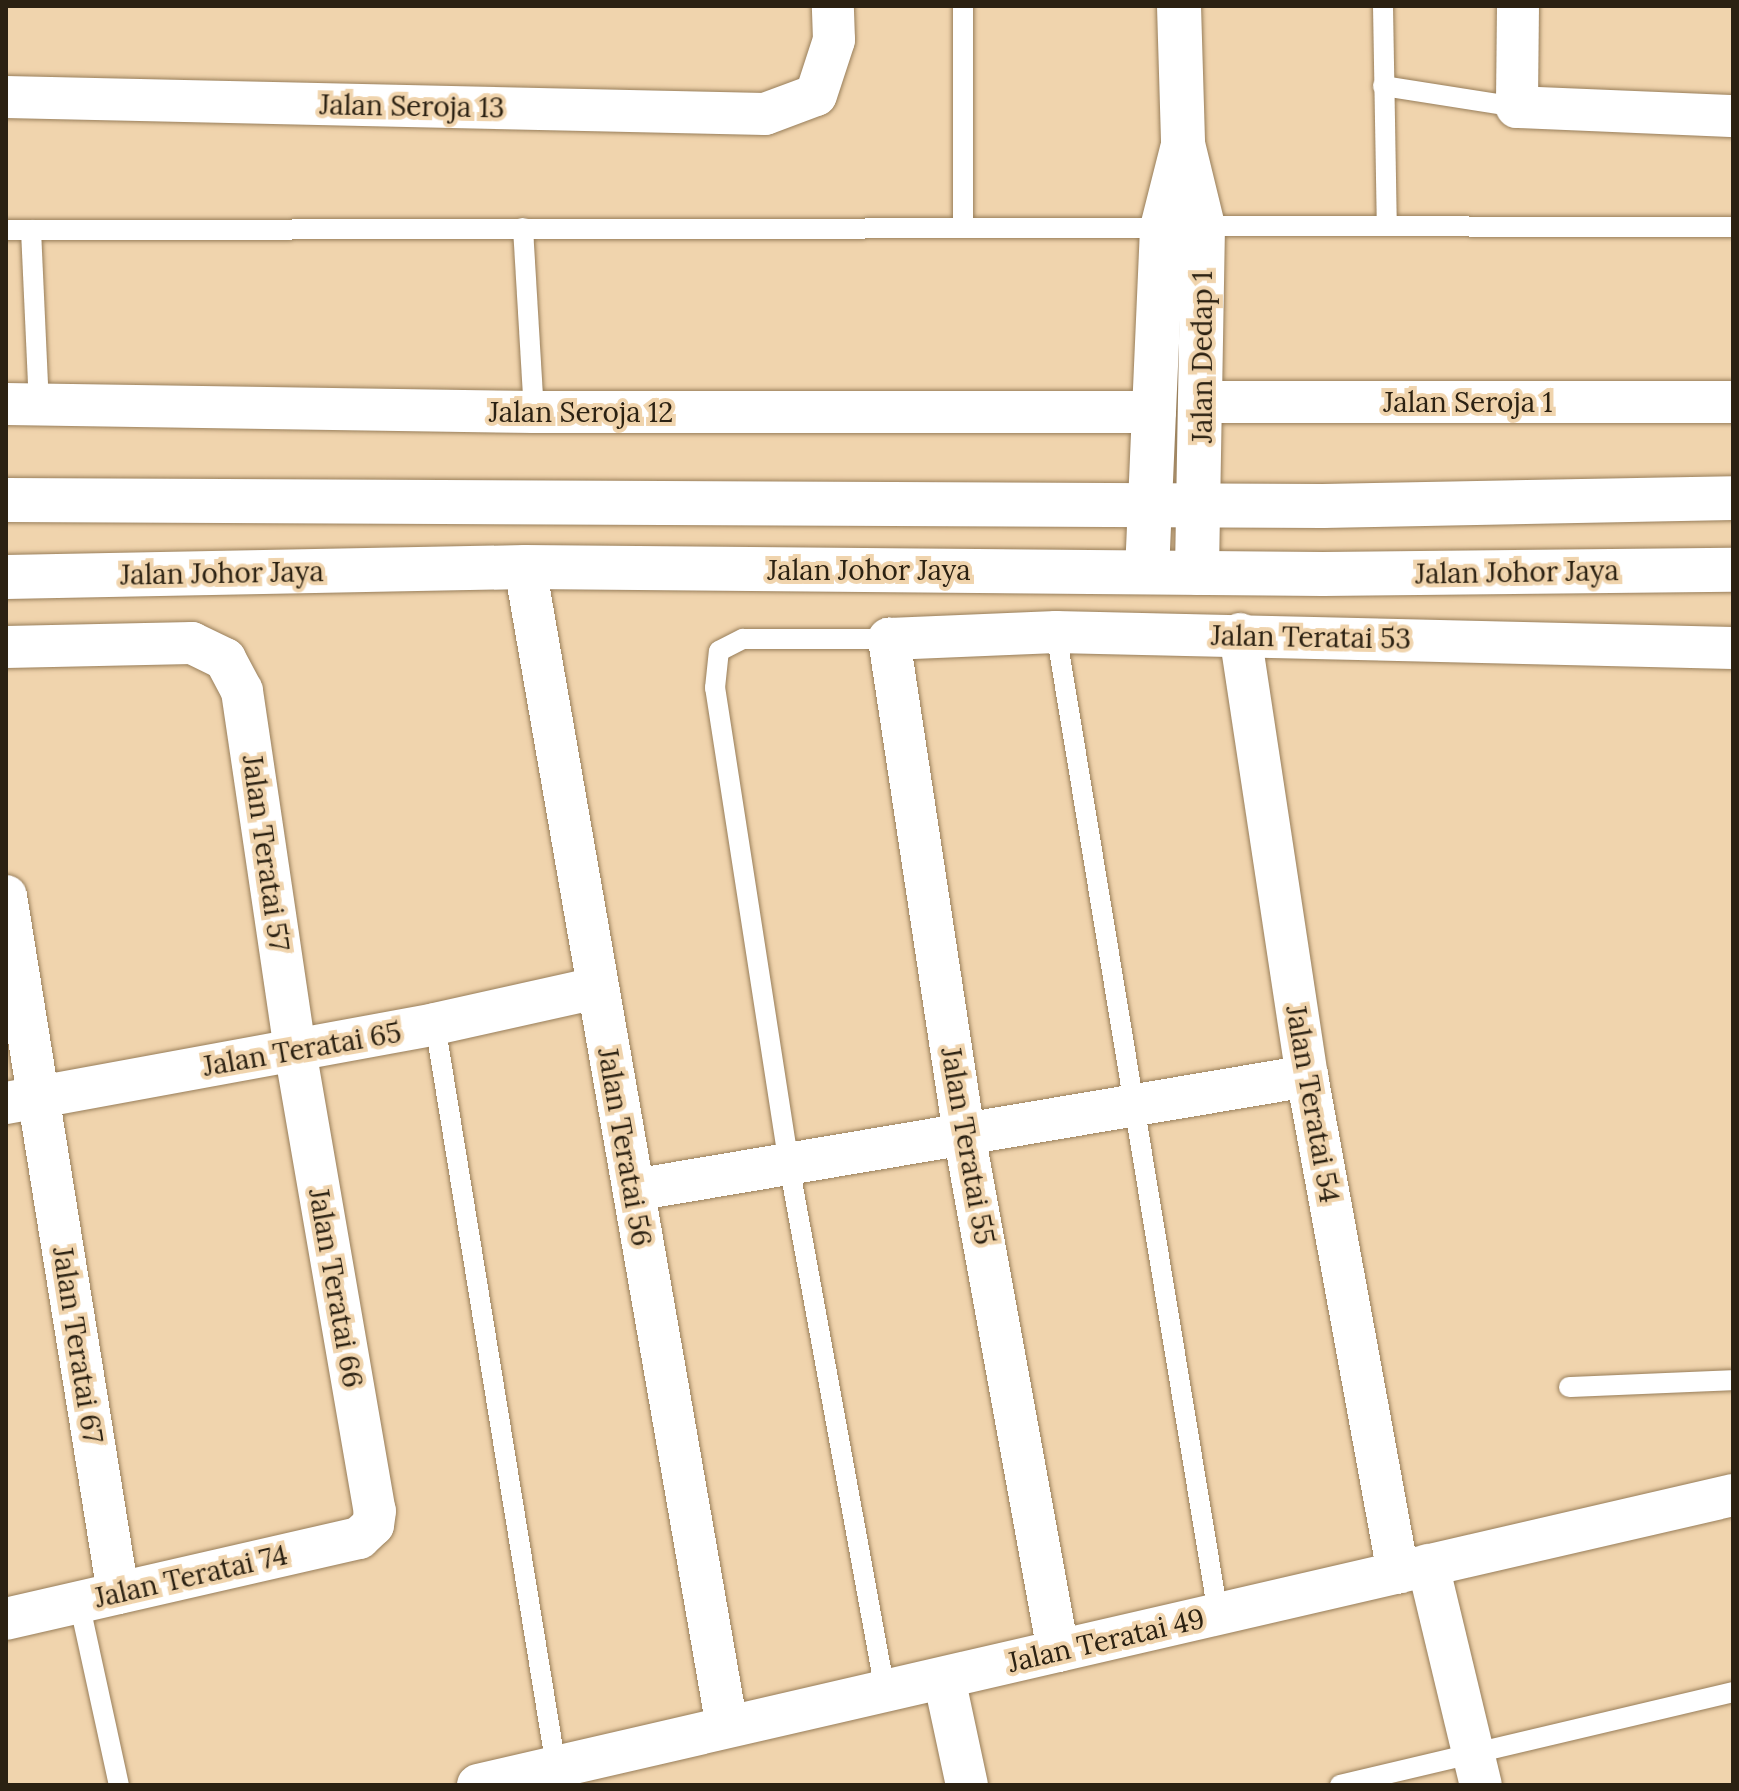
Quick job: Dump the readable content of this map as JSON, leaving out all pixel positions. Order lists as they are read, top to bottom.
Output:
{
  "streets": {
    "main road": ["Jalan Dedap 1", "Jalan Johor Jaya"],
    "street": [
      "Jalan Seroja 13",
      "Jalan Seroja 1",
      "Jalan Seroja 12",
      "Jalan Teratai 53",
      "Jalan Teratai 57",
      "Jalan Teratai 65",
      "Jalan Teratai 54",
      "Jalan Teratai 55",
      "Jalan Teratai 56",
      "Jalan Teratai 66",
      "Jalan Teratai 67",
      "Jalan Teratai 74",
      "Jalan Teratai 49"
    ]
  },
  "crossings": [
    ["Jalan Dedap 1", "Jalan Seroja 1"],
    ["Jalan Dedap 1", "Jalan Seroja 12"],
    ["Jalan Dedap 1", "Jalan Johor Jaya"],
    ["Jalan Johor Jaya", "Jalan Teratai 56"],
    ["Jalan Teratai 53", "Jalan Teratai 54"],
    ["Jalan Teratai 53", "Jalan Teratai 55"],
    ["Jalan Teratai 57", "Jalan Teratai 65"],
    ["Jalan Teratai 57", "Jalan Teratai 66"],
    ["Jalan Teratai 65", "Jalan Teratai 56"],
    ["Jalan Teratai 65", "Jalan Teratai 66"],
    ["Jalan Teratai 65", "Jalan Teratai 67"],
    ["Jalan Teratai 54", "Jalan Teratai 49"],
    ["Jalan Teratai 55", "Jalan Teratai 49"],
    ["Jalan Teratai 56", "Jalan Teratai 49"],
    ["Jalan Teratai 66", "Jalan Teratai 74"],
    ["Jalan Teratai 67", "Jalan Teratai 74"]
  ]
}
